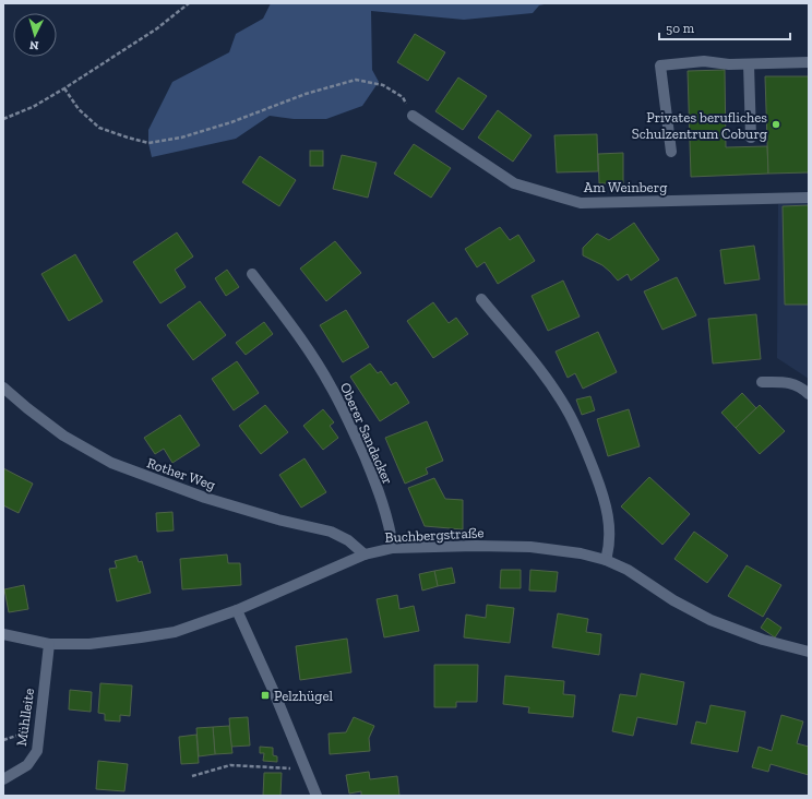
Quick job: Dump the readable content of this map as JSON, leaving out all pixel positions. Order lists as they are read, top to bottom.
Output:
{
  "streets": {
    "street": [
      "Am Weinberg",
      "Oberer Sandacker",
      "Rother Weg",
      "Buchbergstraße",
      "Mühlleite"
    ]
  },
  "crossings": [
    ["Oberer Sandacker", "Buchbergstraße"],
    ["Rother Weg", "Buchbergstraße"],
    ["Buchbergstraße", "Mühlleite"]
  ],
  "places": {
    "other": ["Privates berufliches Schulzentrum Coburg"],
    "transit": ["Pelzhügel"]
  },
  "scale_bar": "50 m",
  "north": "bottom"
}
